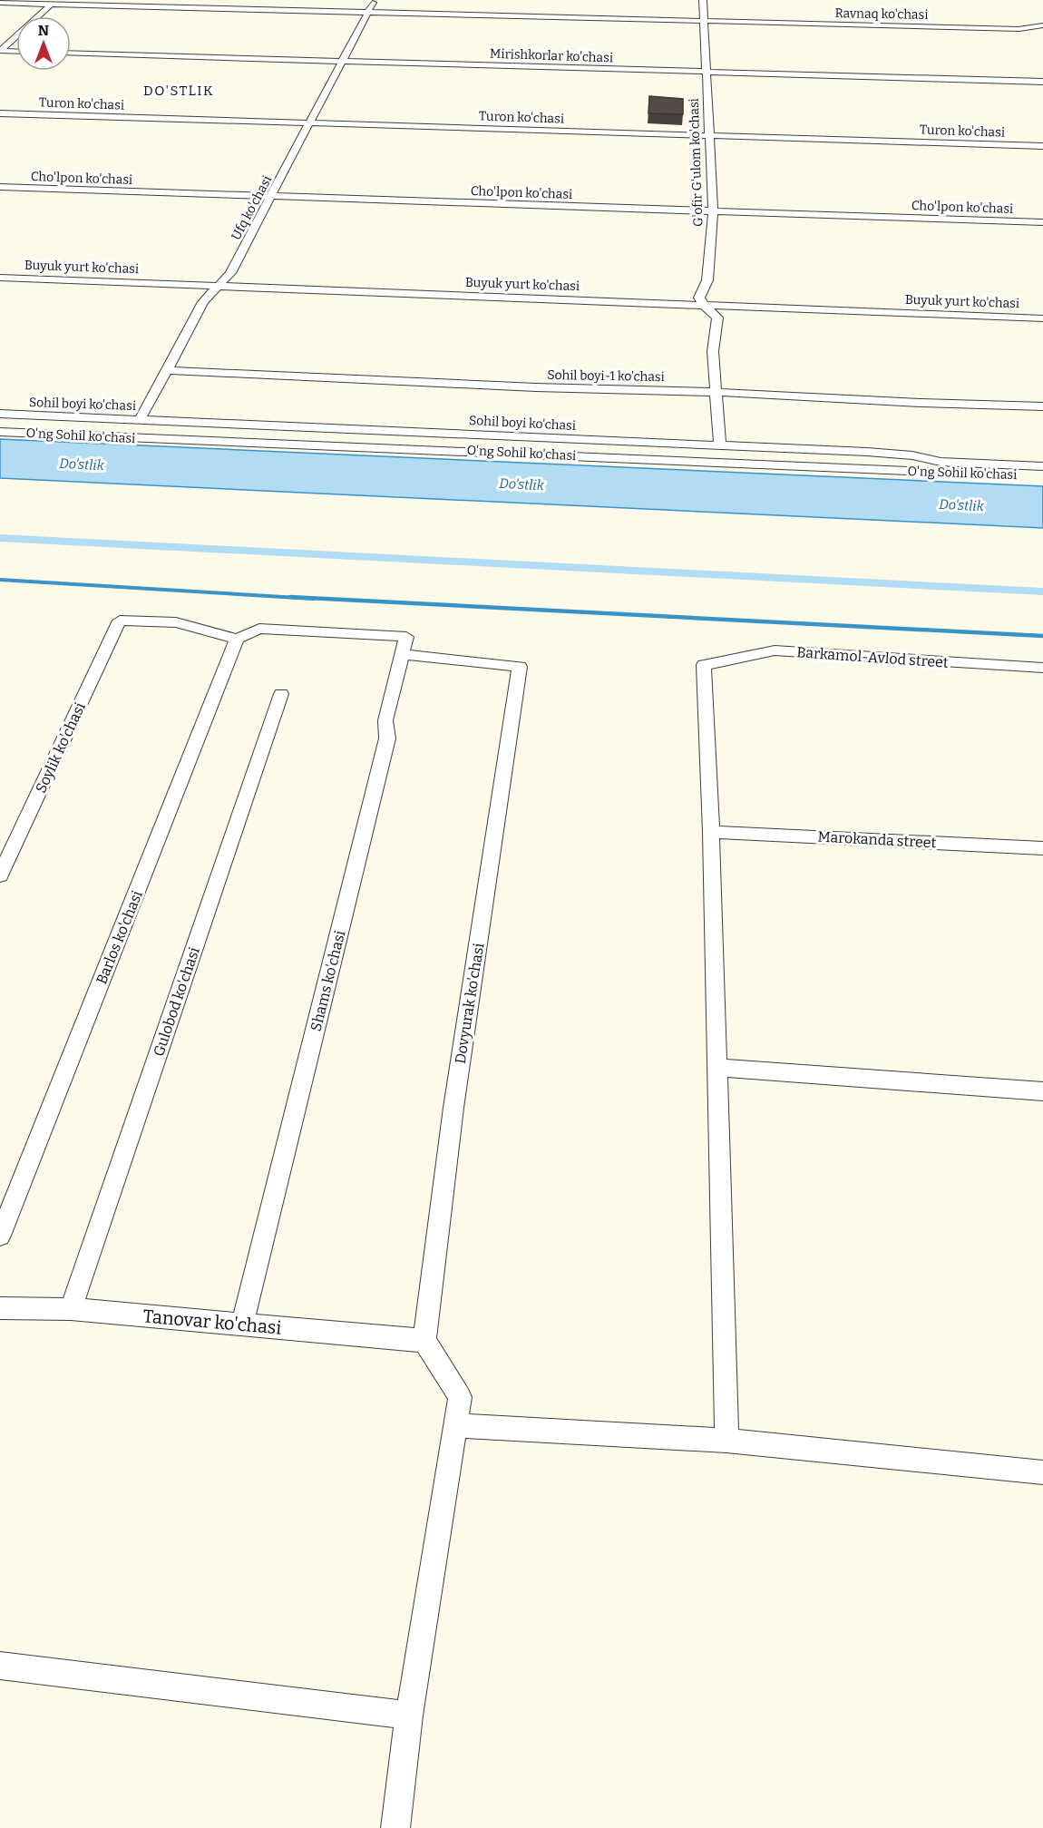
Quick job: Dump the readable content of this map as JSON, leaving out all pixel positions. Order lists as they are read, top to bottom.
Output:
{
  "streets": {
    "street": [
      "Ravnaq ko'chasi",
      "Mirishkorlar ko'chasi",
      "Turon ko'chasi",
      "G'ofir G'ulom ko'chasi",
      "Cho'lpon ko'chasi",
      "Ufq ko'chasi",
      "Buyuk yurt ko'chasi",
      "Sohil boyi-1 ko'chasi",
      "Sohil boyi ko'chasi",
      "O'ng Sohil ko'chasi",
      "Barkamol-Avlod street",
      "Soylik ko'chasi",
      "Marokanda street",
      "Barlos ko'chasi",
      "Shams ko'chasi",
      "Gulobod ko'chasi",
      "Dovyurak ko'chasi",
      "Tanovar ko'chasi"
    ]
  },
  "crossings": [
    ["Ravnaq ko'chasi", "G'ofir G'ulom ko'chasi"],
    ["Ravnaq ko'chasi", "Ufq ko'chasi"],
    ["Mirishkorlar ko'chasi", "G'ofir G'ulom ko'chasi"],
    ["Mirishkorlar ko'chasi", "Ufq ko'chasi"],
    ["Turon ko'chasi", "G'ofir G'ulom ko'chasi"],
    ["Turon ko'chasi", "Ufq ko'chasi"],
    ["G'ofir G'ulom ko'chasi", "Cho'lpon ko'chasi"],
    ["G'ofir G'ulom ko'chasi", "Buyuk yurt ko'chasi"],
    ["Cho'lpon ko'chasi", "Ufq ko'chasi"],
    ["Ufq ko'chasi", "Buyuk yurt ko'chasi"],
    ["Ufq ko'chasi", "Sohil boyi-1 ko'chasi"],
    ["Ufq ko'chasi", "Sohil boyi ko'chasi"],
    ["Barkamol-Avlod street", "Marokanda street"],
    ["Soylik ko'chasi", "Barlos ko'chasi"],
    ["Shams ko'chasi", "Dovyurak ko'chasi"],
    ["Shams ko'chasi", "Tanovar ko'chasi"],
    ["Gulobod ko'chasi", "Tanovar ko'chasi"],
    ["Dovyurak ko'chasi", "Tanovar ko'chasi"]
  ],
  "districts": ["DO'STLIK"],
  "water": ["Do'stlik"],
  "north": "top"
}
